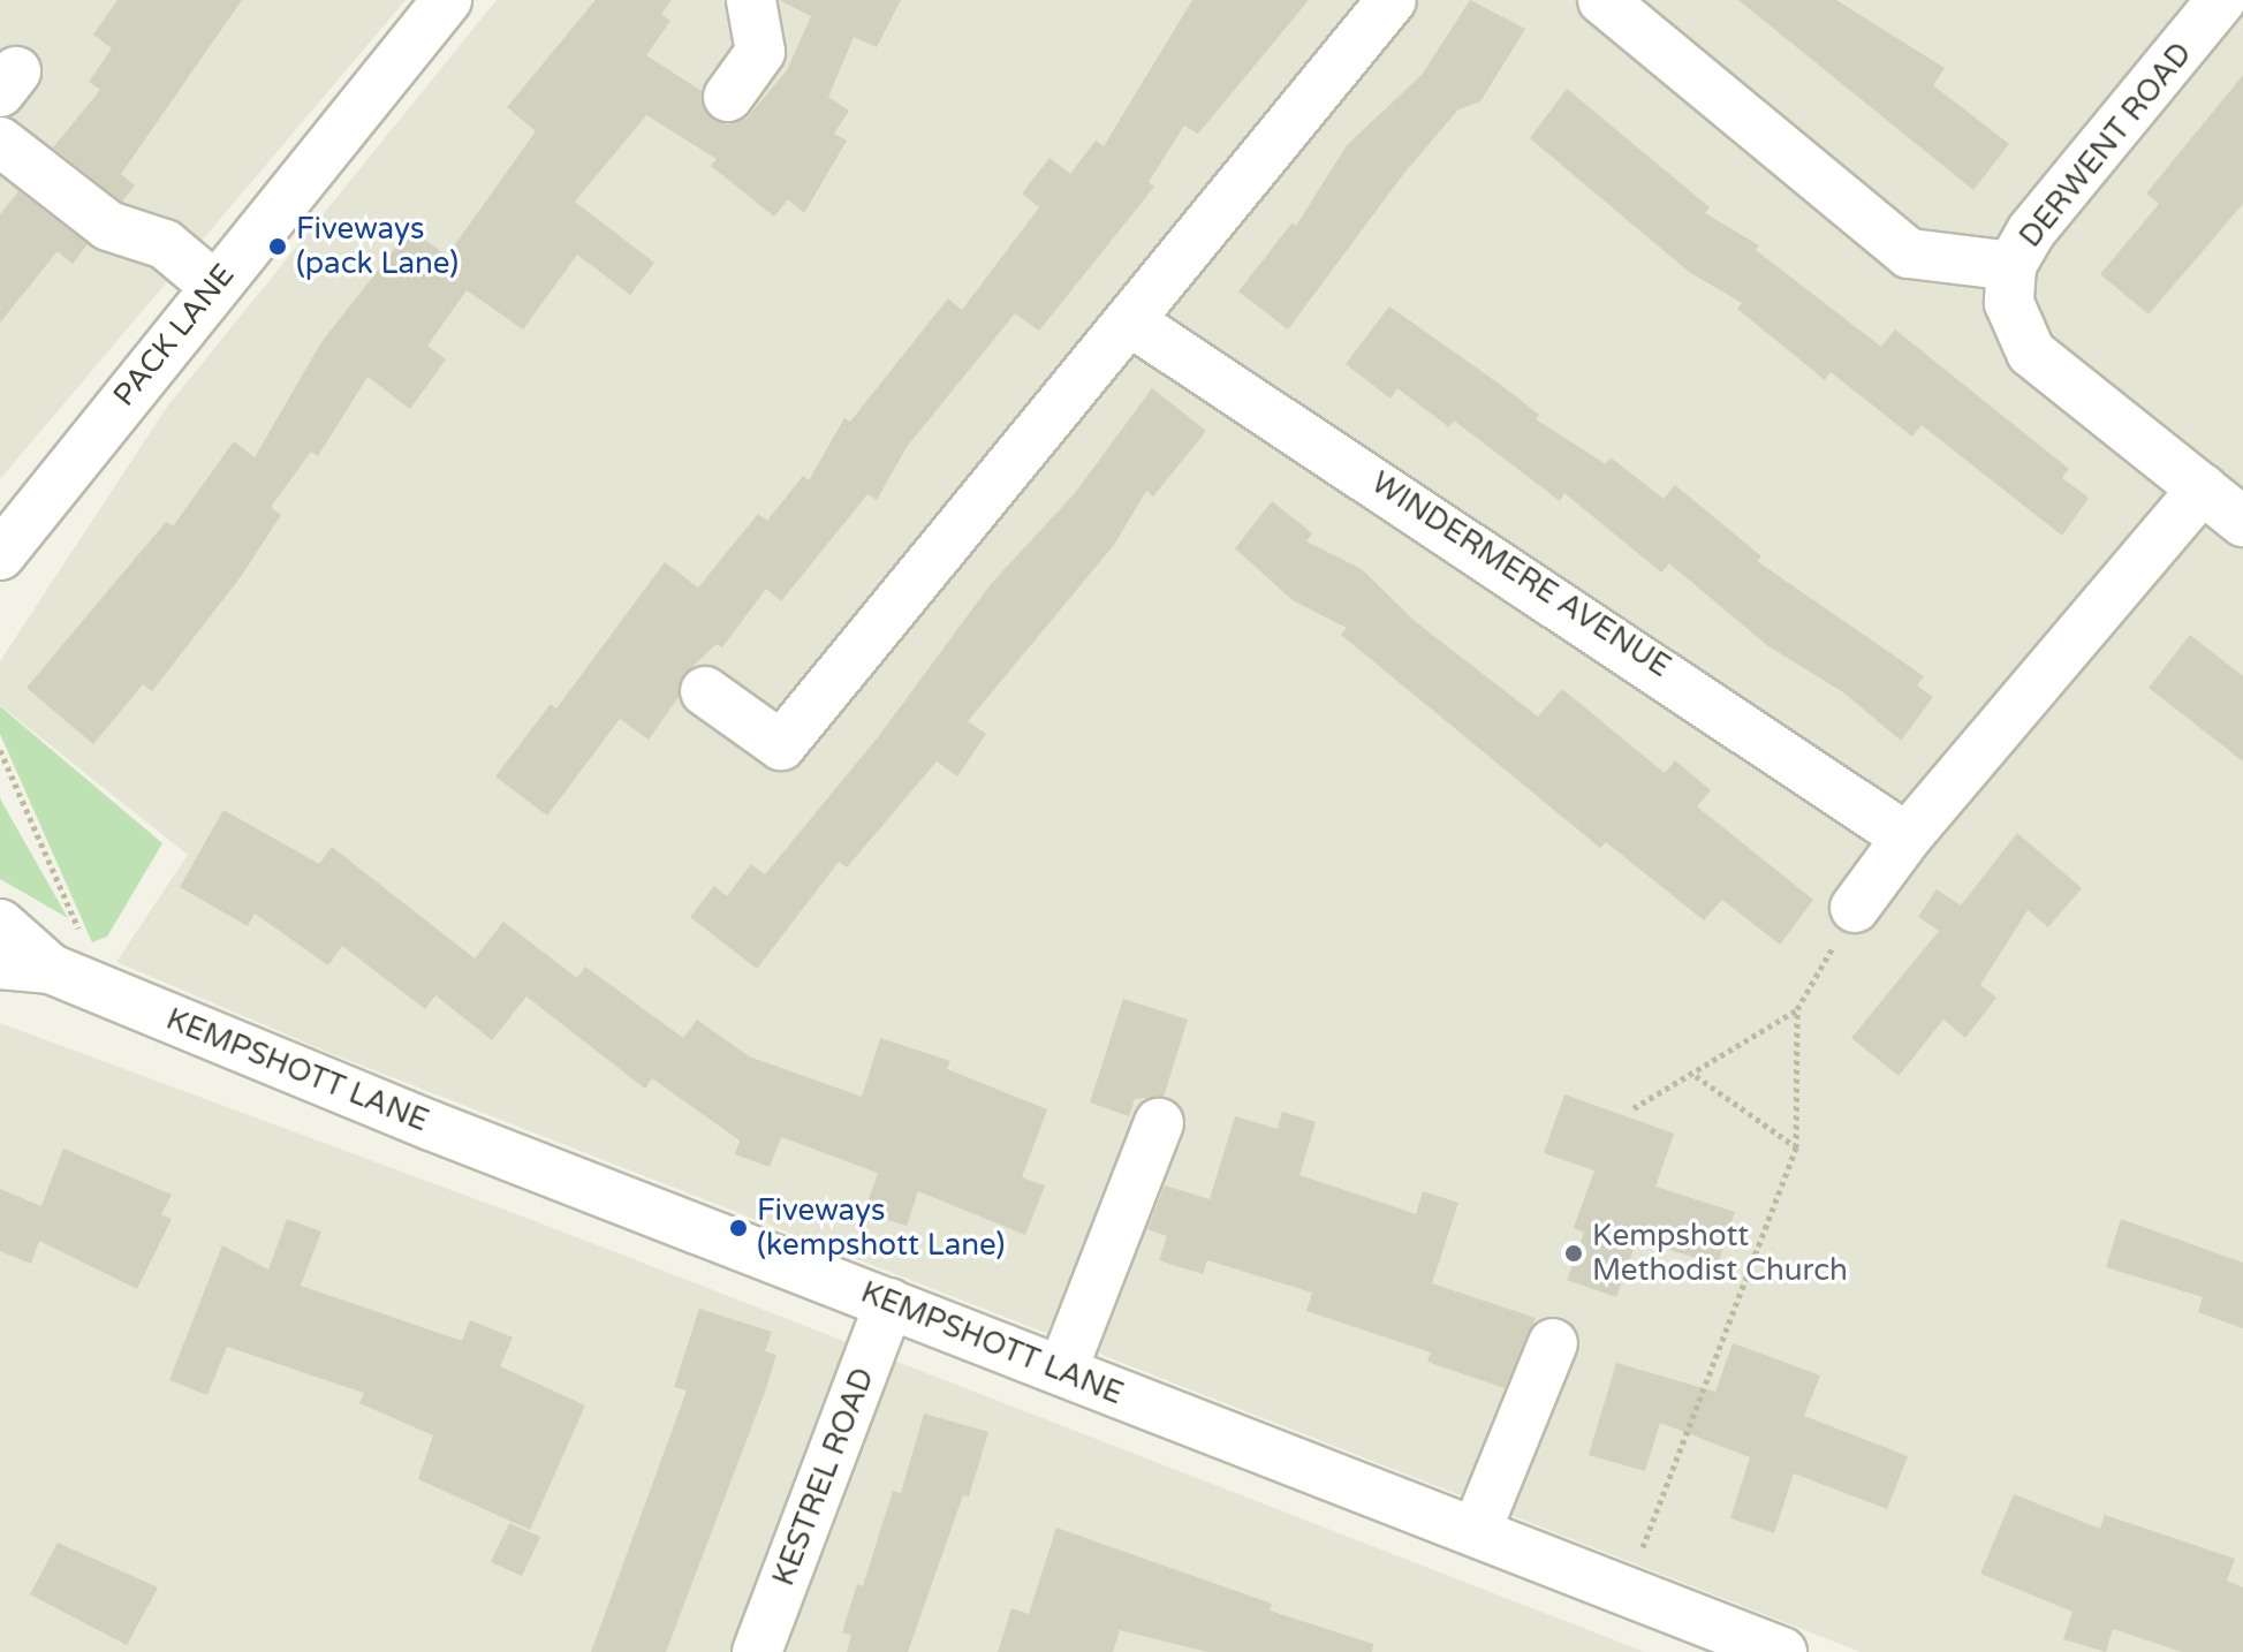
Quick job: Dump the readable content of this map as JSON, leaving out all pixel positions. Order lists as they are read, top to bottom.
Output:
{
  "streets": {
    "street": [
      "DERWENT ROAD",
      "PACK LANE",
      "WINDERMERE AVENUE",
      "KEMPSHOTT LANE",
      "KESTREL ROAD"
    ]
  },
  "crossings": [
    ["KEMPSHOTT LANE", "KESTREL ROAD"]
  ],
  "places": ["Fiveways (pack Lane)", "Fiveways (kempshott Lane)", "Kempshott Methodist Church"]
}
